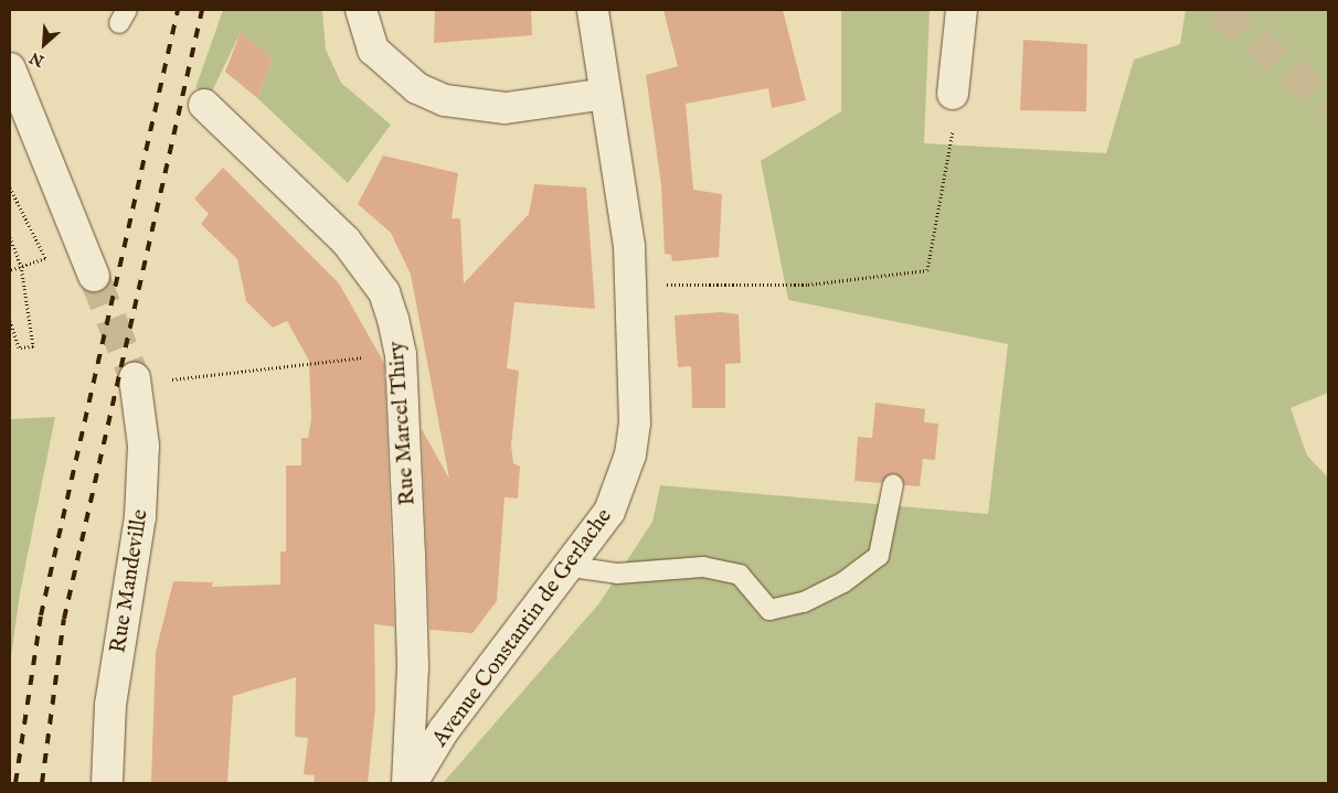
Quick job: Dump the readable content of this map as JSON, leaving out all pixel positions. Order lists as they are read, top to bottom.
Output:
{
  "streets": {
    "street": ["Rue Marcel Thiry", "Rue Mandeville", "Avenue Constantin de Gerlache"]
  },
  "crossings": [
    ["Rue Marcel Thiry", "Avenue Constantin de Gerlache"]
  ],
  "north": "bottom left"
}
